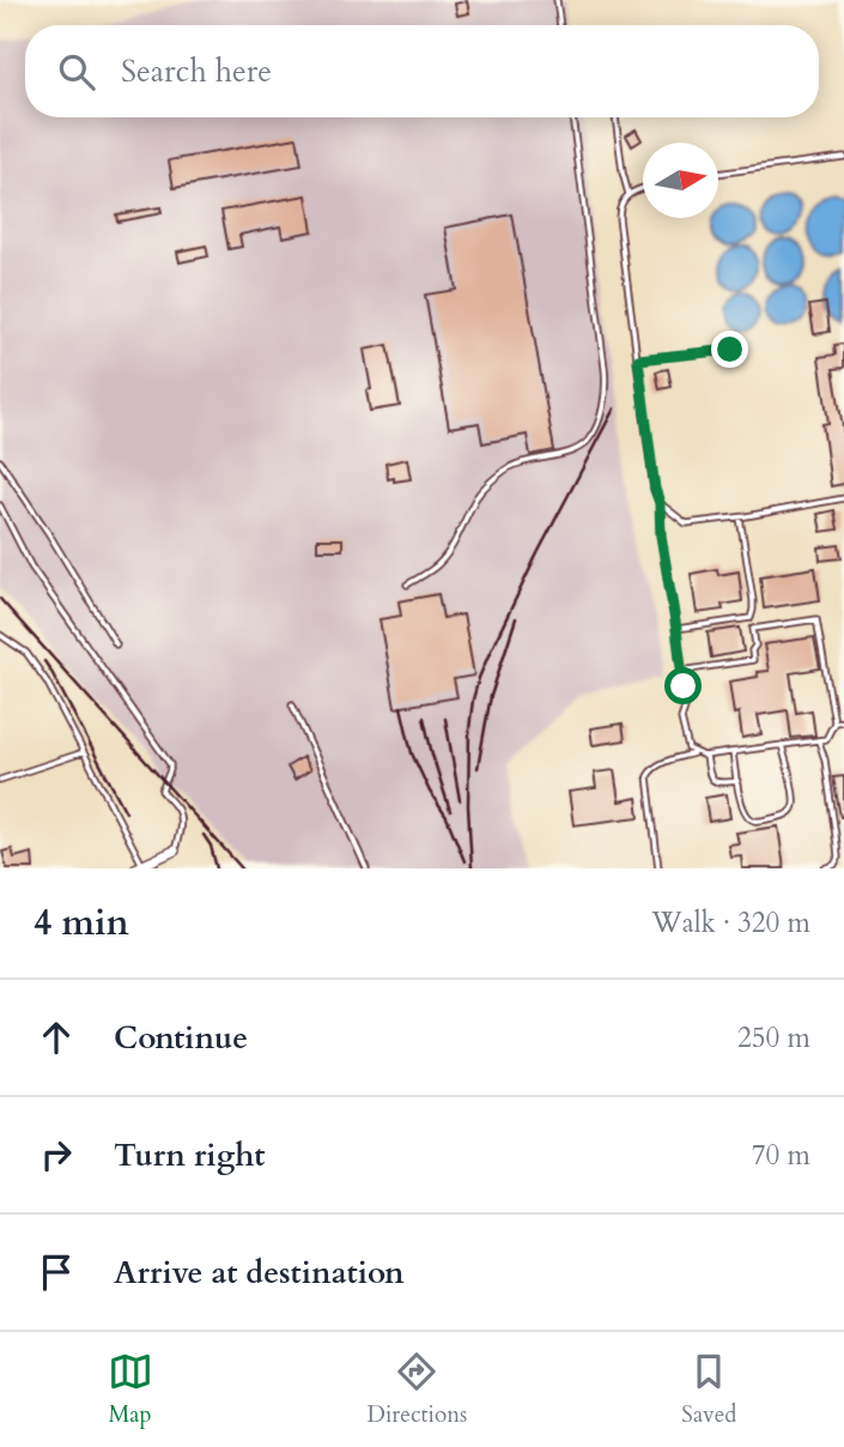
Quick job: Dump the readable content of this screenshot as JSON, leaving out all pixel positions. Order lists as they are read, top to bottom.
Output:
{
  "north": "right",
  "page": {
    "search": "Search here",
    "heading": ["4 min", "Walk · 320 m"],
    "list": [
      ["Continue", "250 m"],
      ["Turn right", "70 m"],
      "Arrive at destination"
    ],
    "nav": ["Map", "Directions", "Saved"]
  }
}
